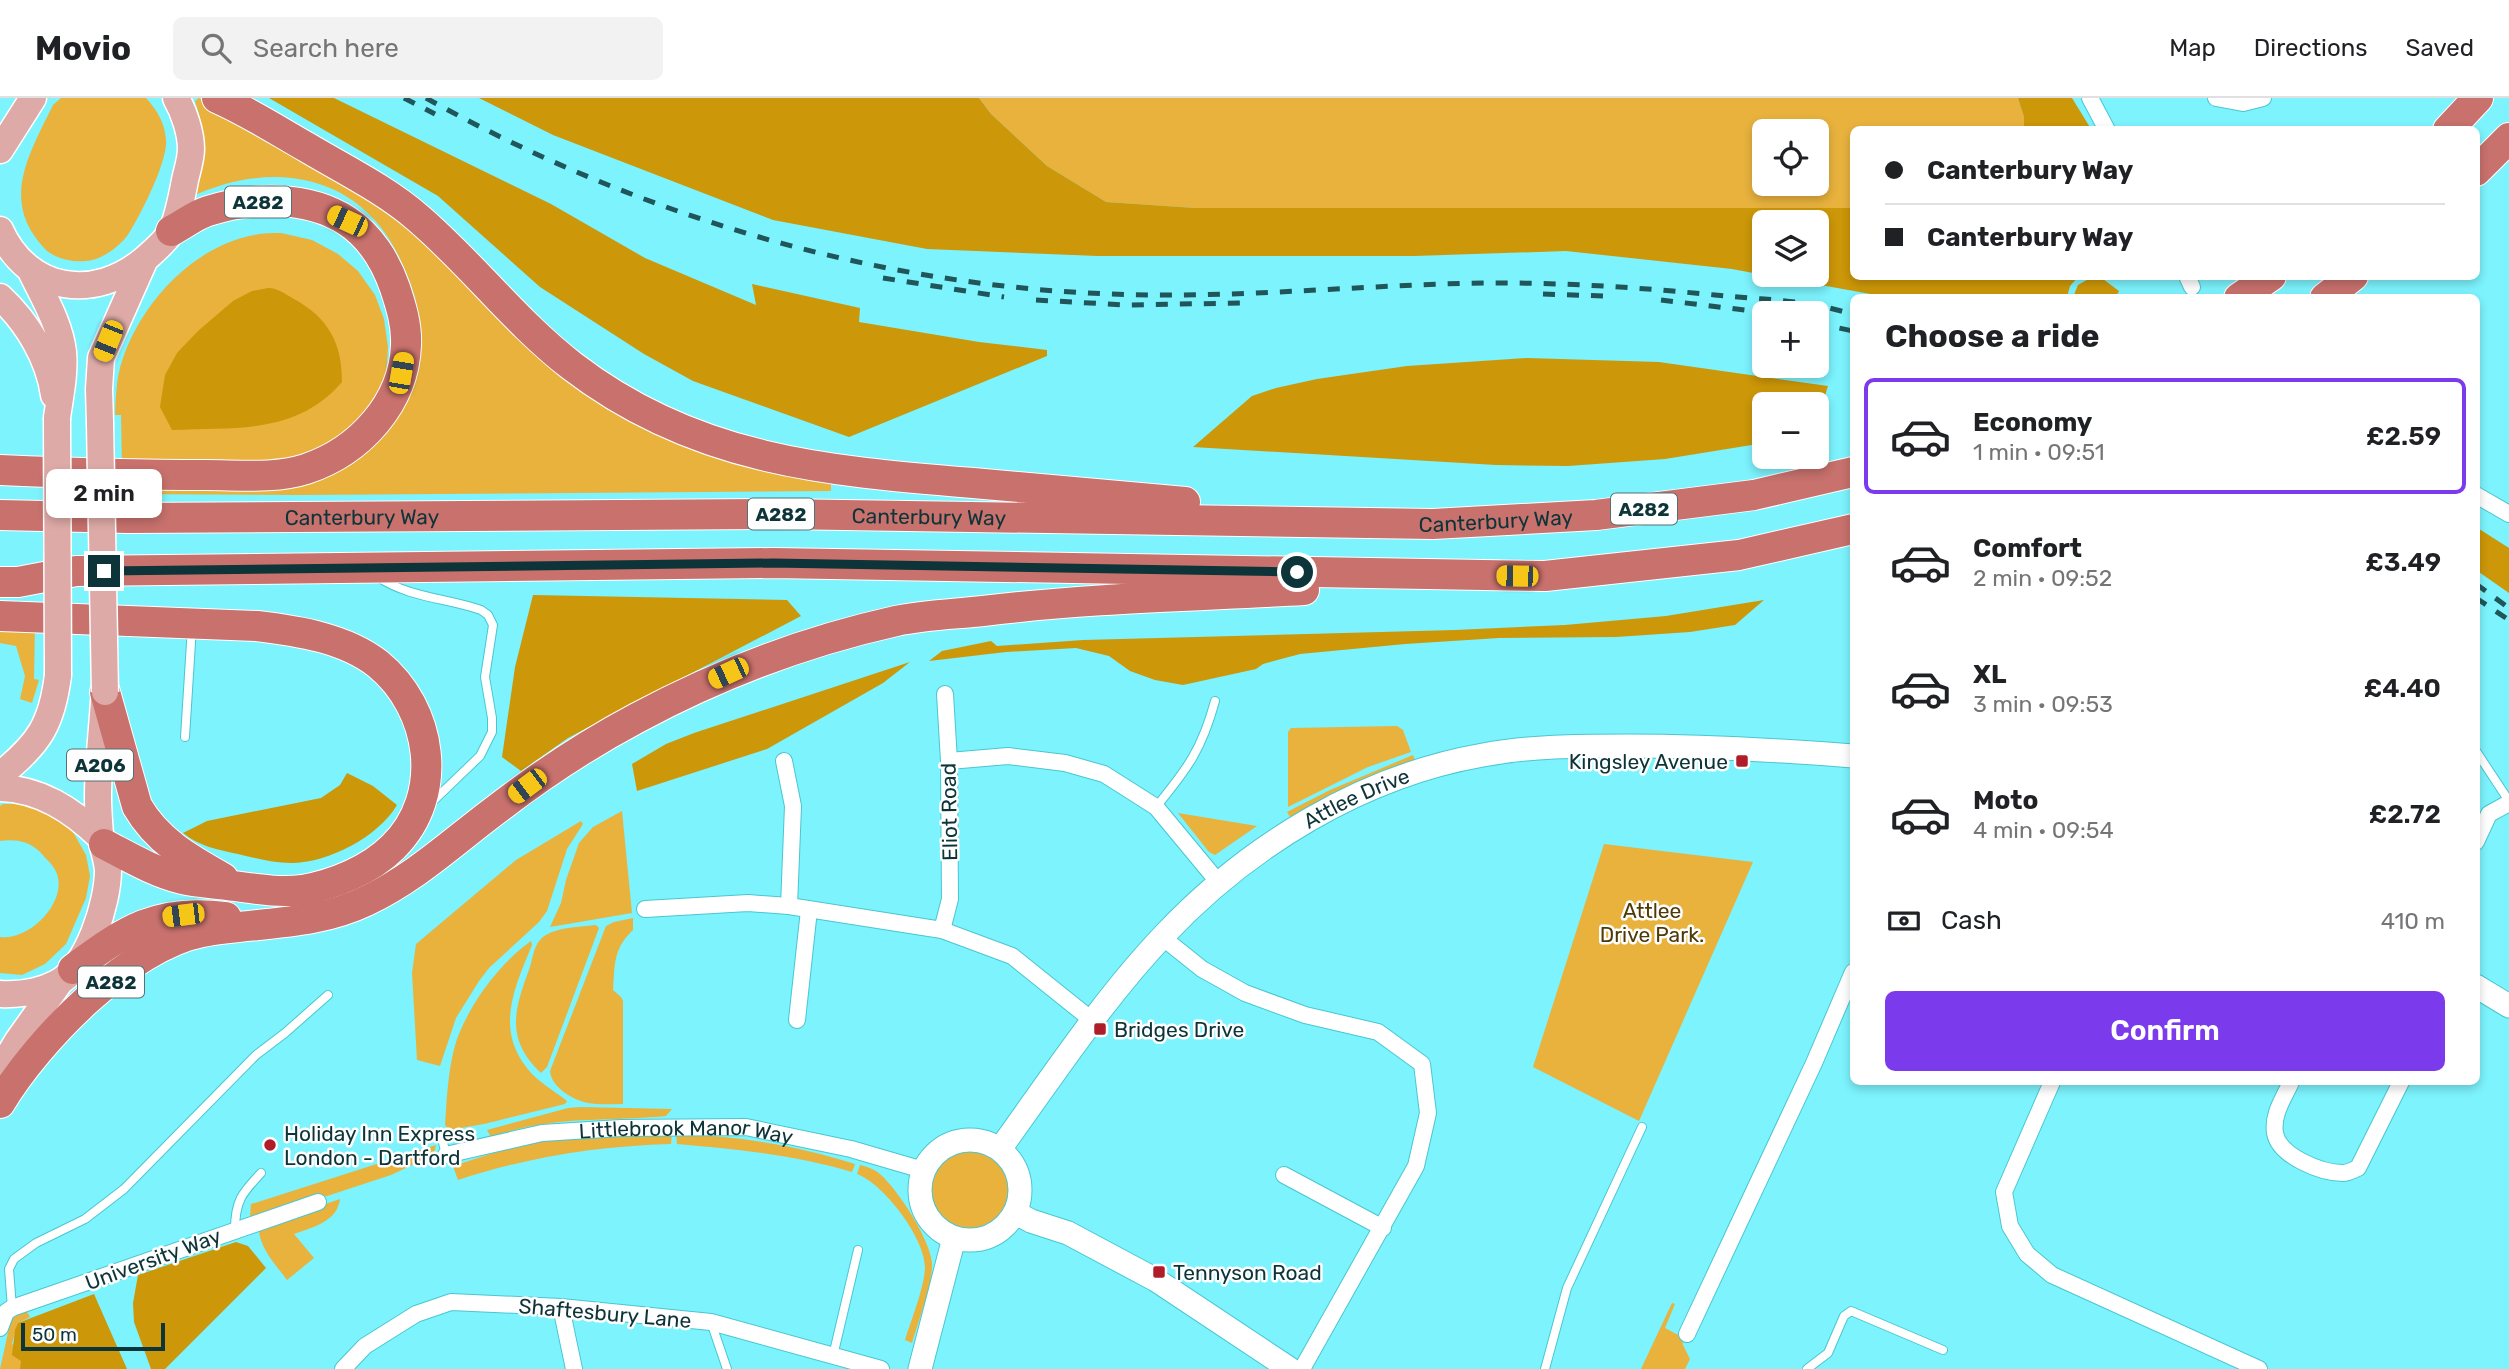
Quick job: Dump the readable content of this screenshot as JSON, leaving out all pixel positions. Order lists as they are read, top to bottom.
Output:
{
  "streets": {
    "highway": ["A282", "Canterbury Way"],
    "main road": ["A206"],
    "street": [
      "Attlee Drive",
      "Eliot Road",
      "Littlebrook Manor Way",
      "University Way",
      "Shaftesbury Lane"
    ]
  },
  "crossings": [
    ["A282", "Canterbury Way"],
    ["Attlee Drive", "Littlebrook Manor Way"]
  ],
  "parks": ["Attlee Drive Park."],
  "places": {
    "transit": ["Kingsley Avenue", "Bridges Drive", "Tennyson Road"],
    "other": ["Holiday Inn Express London - Dartford"]
  },
  "scale_bar": "50 m",
  "page": {
    "header": "Movio",
    "search": "Search here",
    "nav": ["Map", "Directions", "Saved"],
    "map_buttons": ["+", "−"],
    "banner": ["Canterbury Way", "Canterbury Way"],
    "heading": "Choose a ride",
    "list": [
      {
        "name": "Economy",
        "note": "1 min · 09:51",
        "value": "£2.59"
      },
      {
        "name": "Comfort",
        "note": "2 min · 09:52",
        "value": "£3.49"
      },
      {
        "name": "XL",
        "note": "3 min · 09:53",
        "value": "£4.40"
      },
      {
        "name": "Moto",
        "note": "4 min · 09:54",
        "value": "£2.72"
      }
    ],
    "bubble": "2 min",
    "pay": ["Cash", "410 m"],
    "buttons": "Confirm",
    "scale": "50 m"
  }
}
